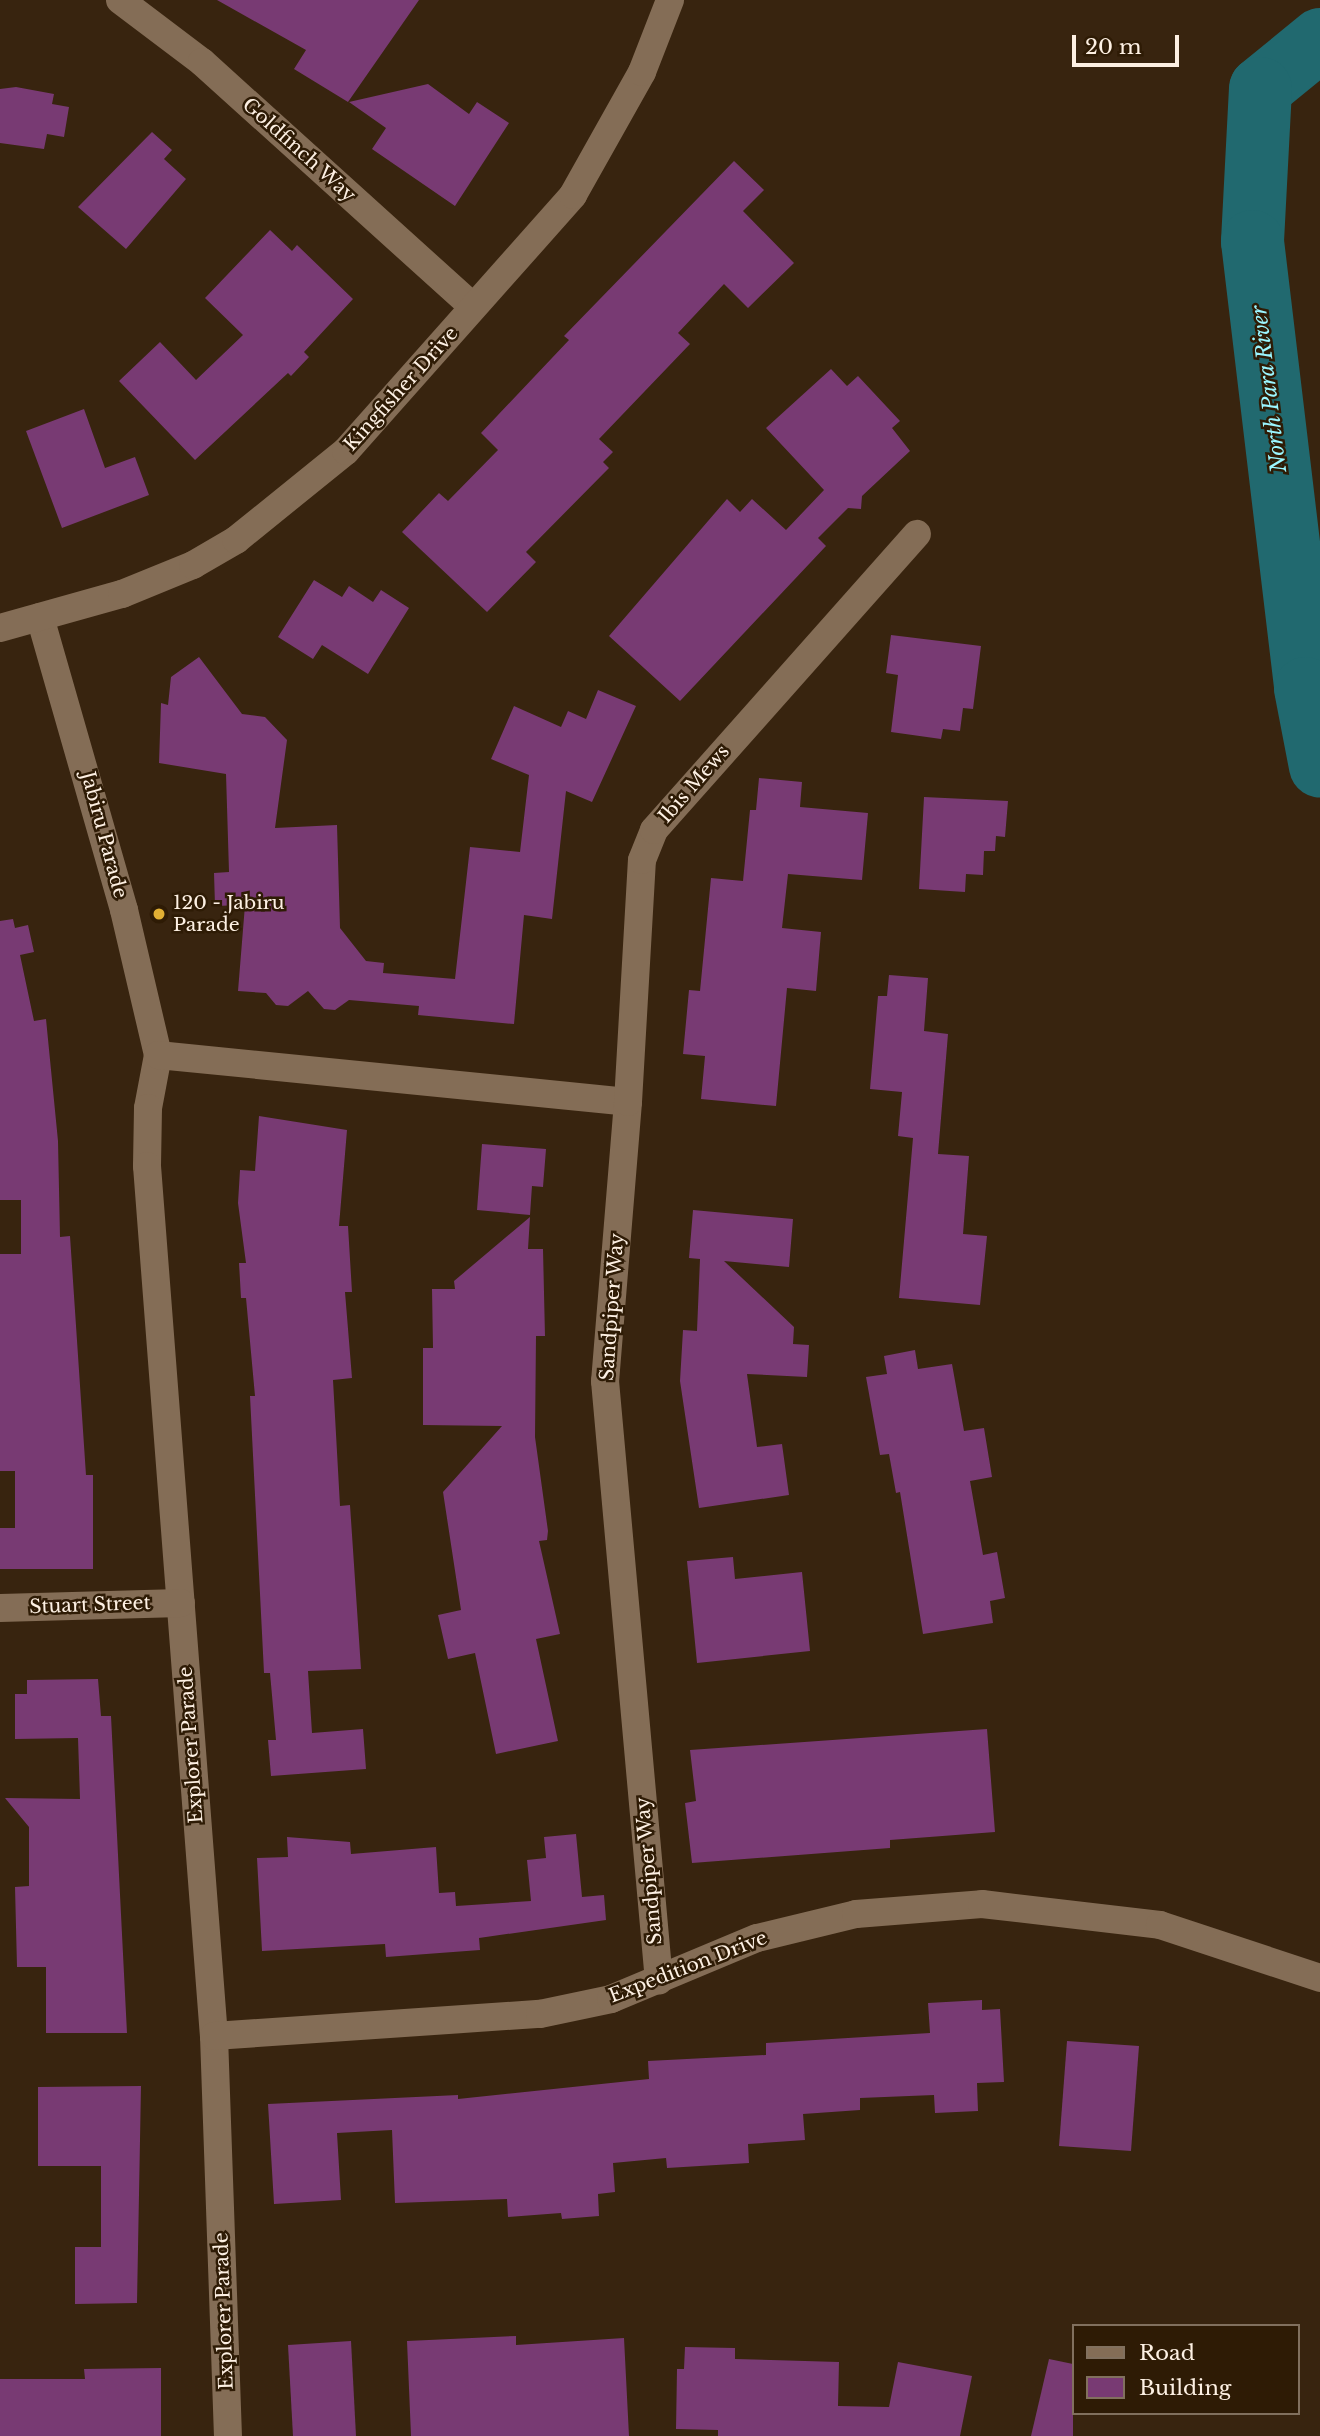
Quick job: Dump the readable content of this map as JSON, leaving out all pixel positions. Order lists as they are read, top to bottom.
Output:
{
  "streets": {
    "street": [
      "Goldfinch Way",
      "Kingfisher Drive",
      "Ibis Mews",
      "Jabiru Parade",
      "Sandpiper Way",
      "Stuart Street",
      "Explorer Parade",
      "Expedition Drive"
    ]
  },
  "crossings": [
    ["Goldfinch Way", "Kingfisher Drive"],
    ["Kingfisher Drive", "Jabiru Parade"],
    ["Ibis Mews", "Sandpiper Way"],
    ["Jabiru Parade", "Explorer Parade"],
    ["Sandpiper Way", "Expedition Drive"],
    ["Stuart Street", "Explorer Parade"],
    ["Explorer Parade", "Expedition Drive"]
  ],
  "water": ["North Para River"],
  "places": ["120 - Jabiru Parade"],
  "legend": ["Road", "Building"],
  "scale_bar": "20 m"
}
